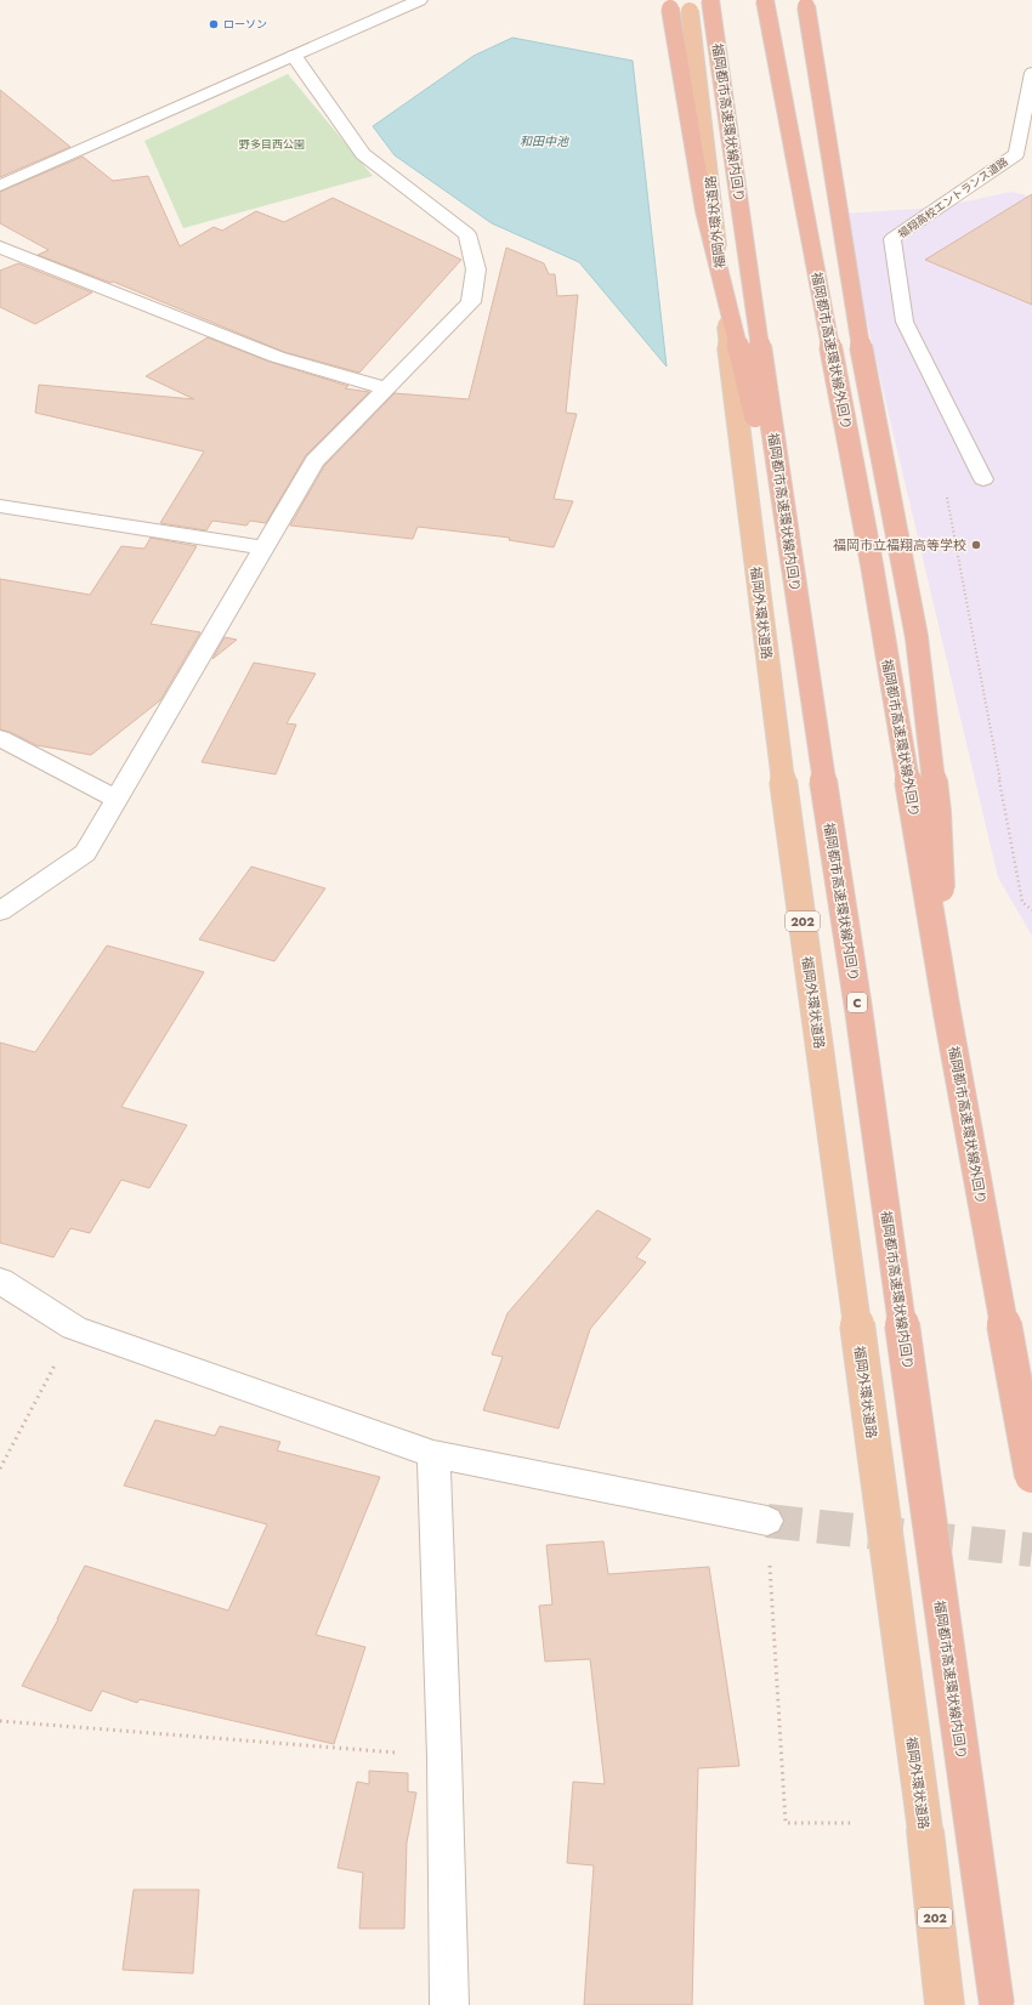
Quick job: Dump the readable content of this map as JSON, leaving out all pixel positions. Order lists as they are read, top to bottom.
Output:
{
  "streets": {
    "highway": [
      "福岡都市高速環状線内回り",
      "福岡外環状道路",
      "福岡都市高速環状線外回り",
      "202",
      "C"
    ],
    "lane": ["福翔高校エントランス道路"]
  },
  "crossings": [
    ["福岡都市高速環状線内回り", "福岡外環状道路"]
  ],
  "water": ["和田中池"],
  "parks": ["野多目西公園"],
  "places": ["ローソン", "福岡市立福翔高等学校"]
}
